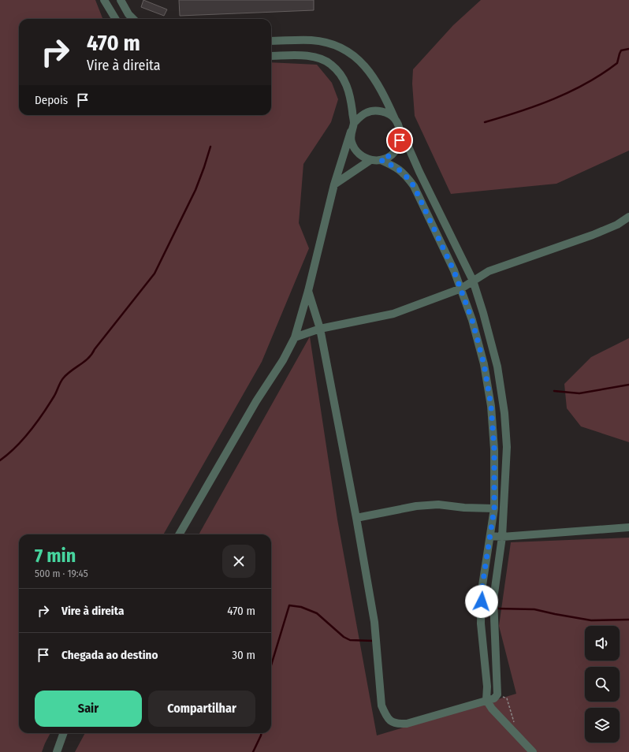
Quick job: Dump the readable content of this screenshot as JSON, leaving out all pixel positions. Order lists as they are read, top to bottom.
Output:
{
  "page": {
    "turn": ["470 m", "Vire à direita"],
    "then": "Depois",
    "heading": ["7 min", "500 m · 19:45"],
    "list": [
      {
        "name": "Vire à direita",
        "value": "470 m"
      },
      {
        "name": "Chegada ao destino",
        "value": "30 m"
      }
    ],
    "buttons": ["Sair", "Compartilhar"]
  }
}
